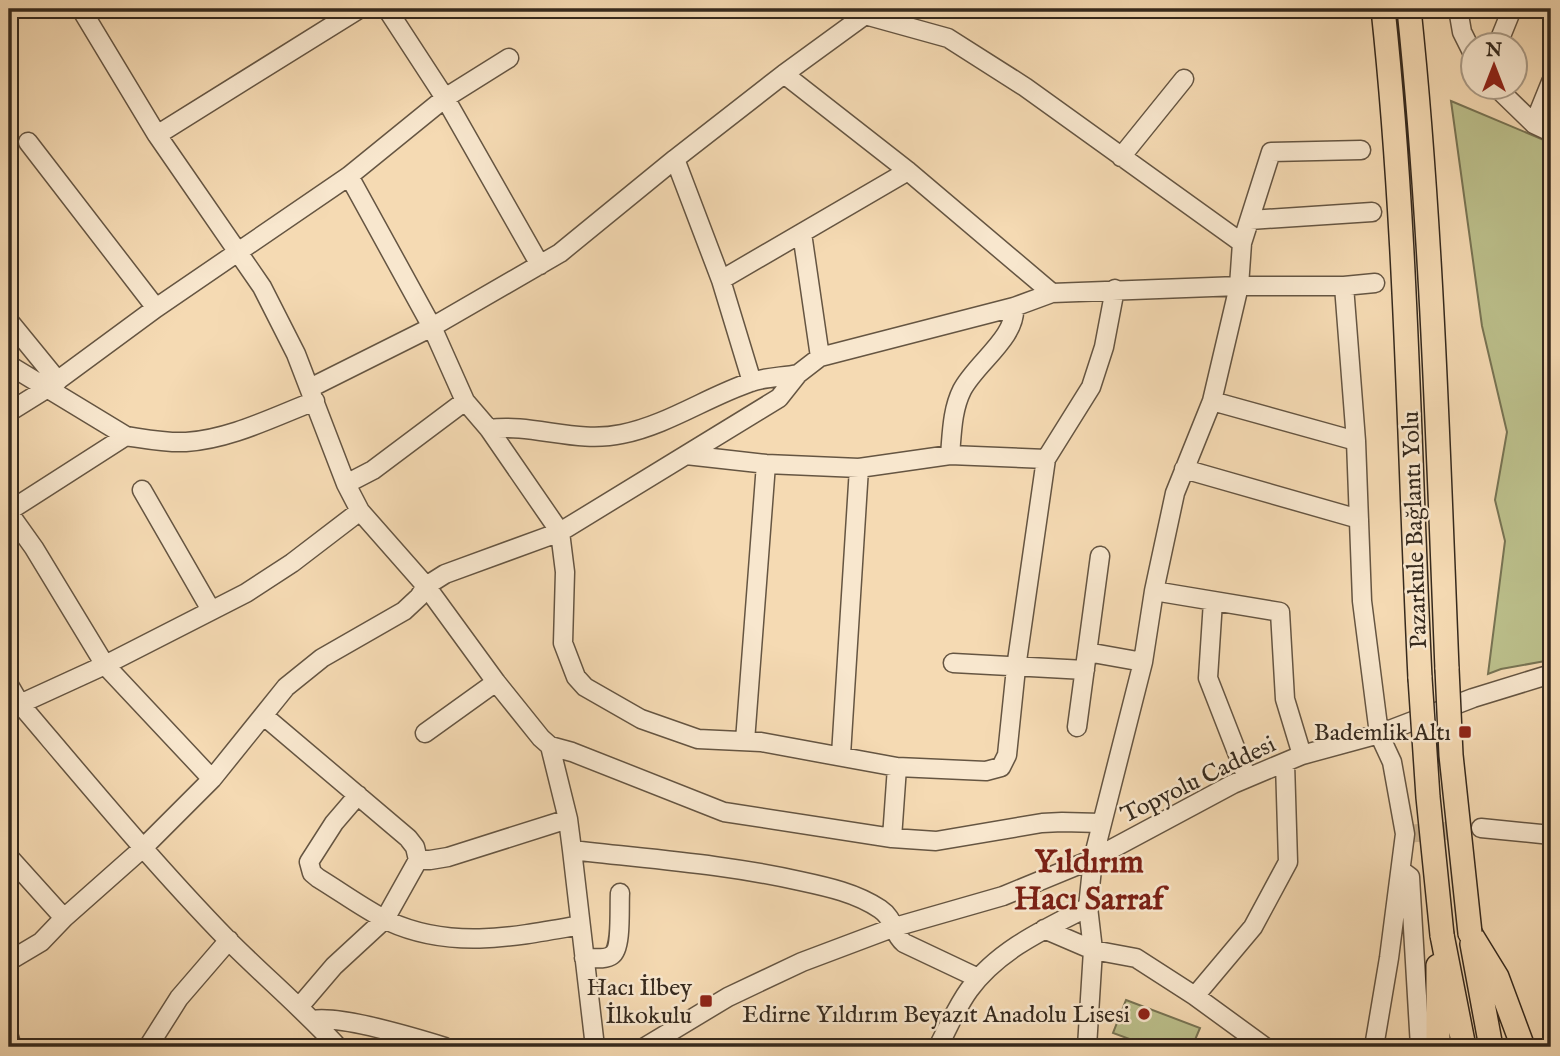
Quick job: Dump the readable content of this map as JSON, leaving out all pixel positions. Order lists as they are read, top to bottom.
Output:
{
  "streets": {
    "main road": ["Pazarkule Bağlantı Yolu"],
    "street": ["Topyolu Caddesi"]
  },
  "districts": ["Yıldırım Hacı Sarraf"],
  "places": {
    "transit": ["Bademlik Altı", "Hacı İlbey İlkokulu"],
    "other": ["Edirne Yıldırım Beyazıt Anadolu Lisesi"]
  },
  "north": "top"
}
